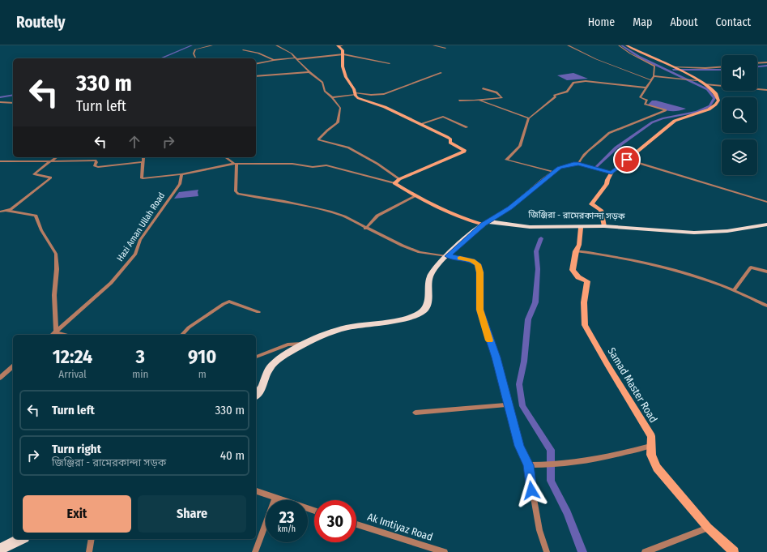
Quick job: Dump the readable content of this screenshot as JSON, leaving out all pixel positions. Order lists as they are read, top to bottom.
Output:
{
  "streets": {
    "main road": ["জিঞ্জিরা - রামেরকান্দা সড়ক"],
    "street": ["Hazi Aman Ullah Road", "Samad Master Road", "Ak Imtiyaz Road"]
  },
  "crossings": [
    ["জিঞ্জিরা - রামেরকান্দা সড়ক", "Samad Master Road"]
  ],
  "page": {
    "header": "Routely",
    "nav": [
      "Home",
      "Map",
      "About",
      "Contact"
    ],
    "turn": ["330 m", "Turn left"],
    "eta": [
      "12:24",
      "Arrival",
      "3",
      "min",
      "910",
      "m"
    ],
    "list": [
      {
        "name": "Turn left",
        "value": "330 m"
      },
      {
        "name": "Turn right",
        "note": "জিঞ্জিরা - রামেরকান্দা সড়ক",
        "value": "40 m"
      }
    ],
    "buttons": ["Exit", "Share"],
    "speed": "23 km/h",
    "limit": "30"
  }
}
